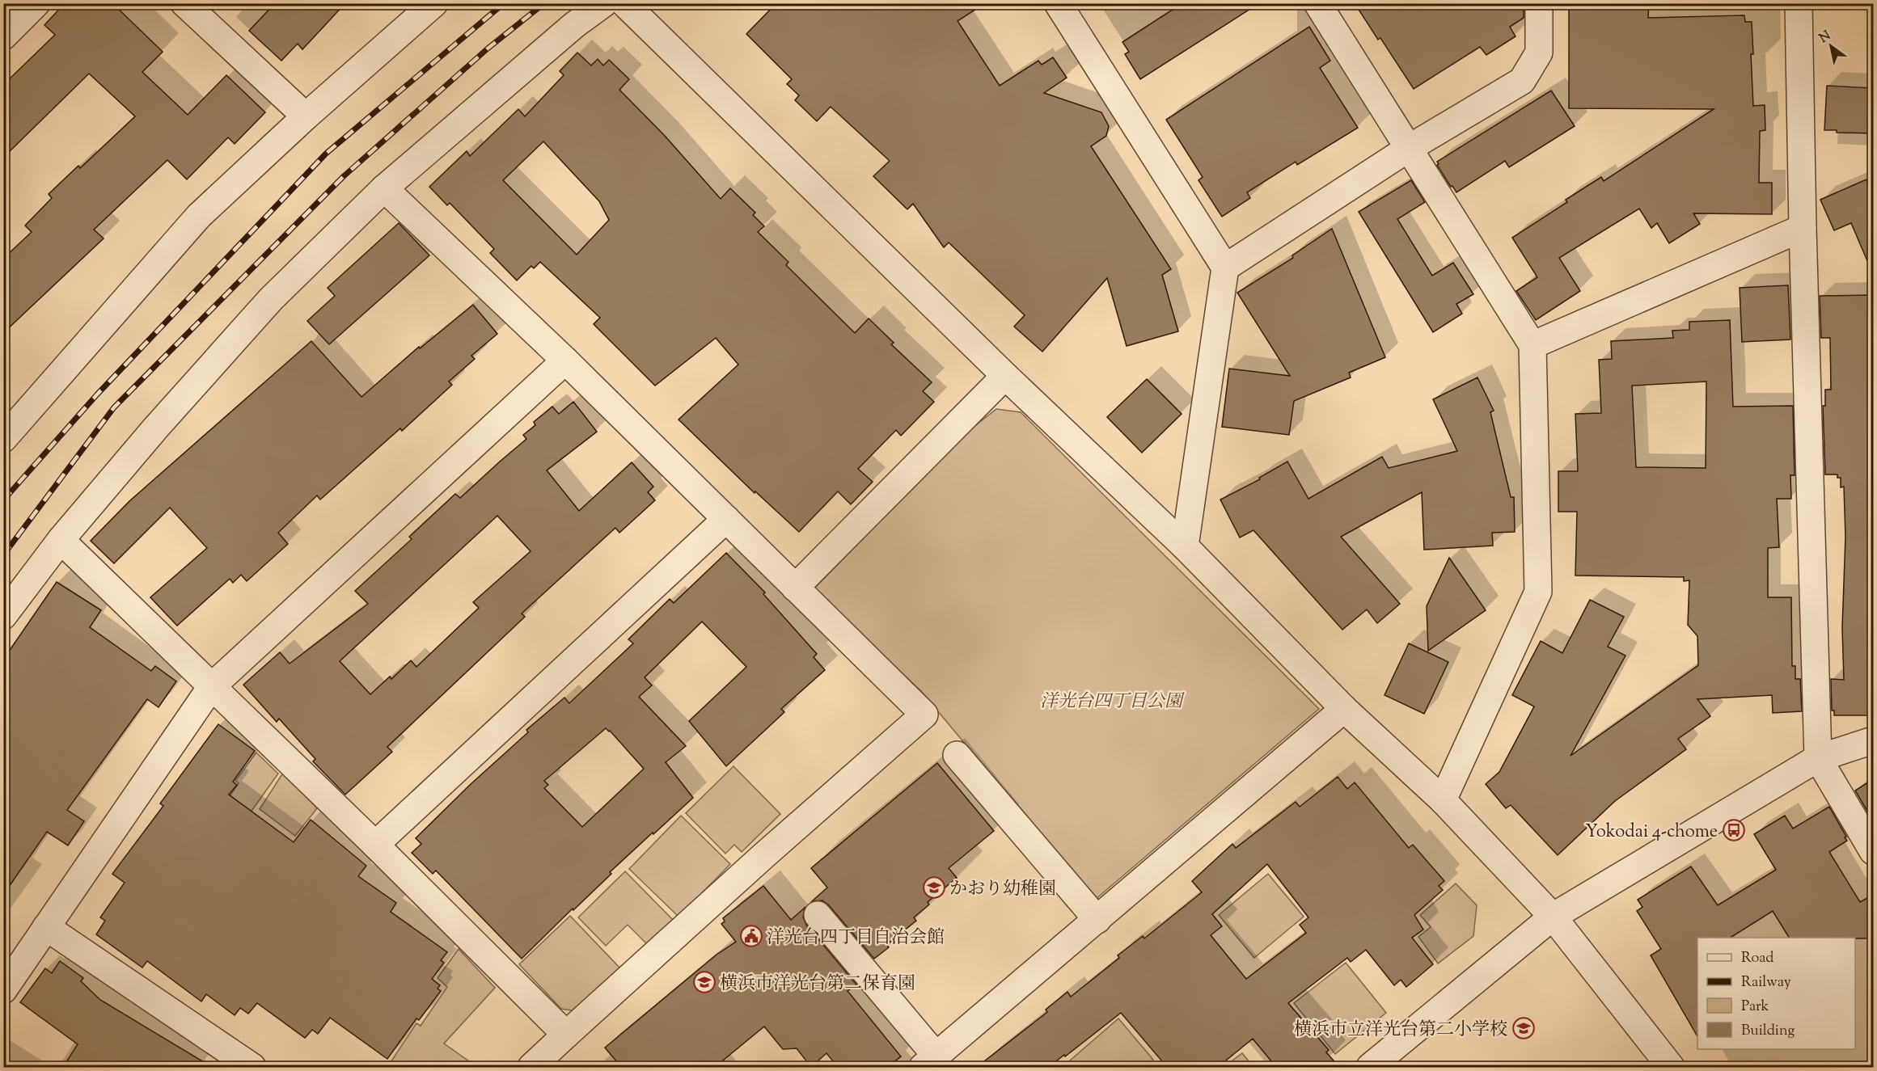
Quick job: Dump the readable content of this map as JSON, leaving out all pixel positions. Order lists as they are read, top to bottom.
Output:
{
  "parks": ["洋光台四丁目公園"],
  "places": {
    "bus stop": ["Yokodai 4-chome"],
    "school or university": ["かおり幼稚園", "横浜市洋光台第二保育園", "横浜市立洋光台第二小学校"],
    "public building": ["洋光台四丁目自治会館"]
  },
  "legend": [
    "Road",
    "Railway",
    "Park",
    "Building"
  ],
  "north": "top left"
}
